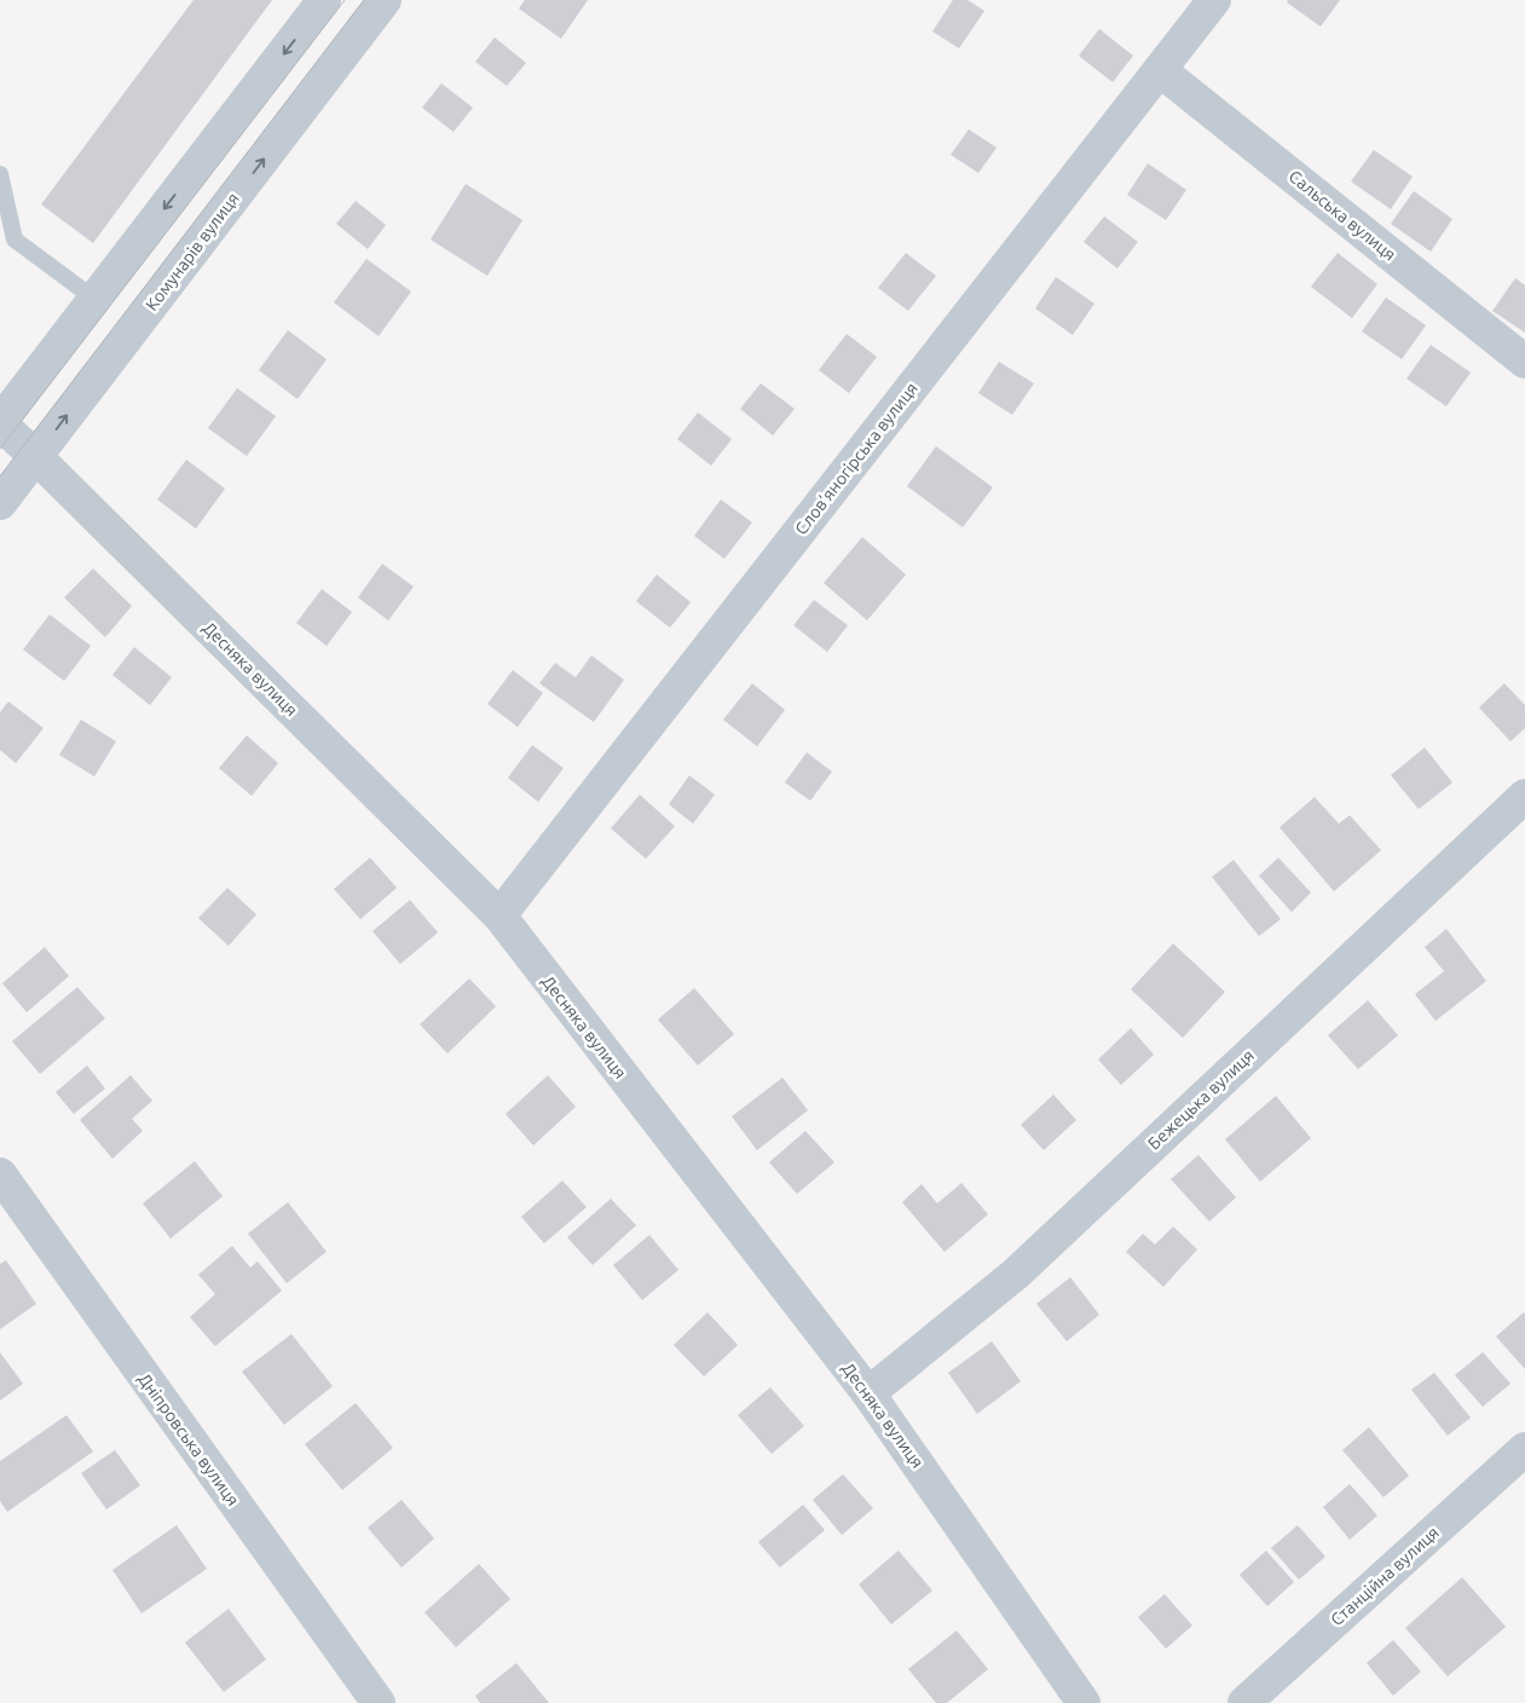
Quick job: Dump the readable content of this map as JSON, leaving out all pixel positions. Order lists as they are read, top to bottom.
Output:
{
  "streets": {
    "street": [
      "Сальська вулиця",
      "Комунарів вулиця",
      "Слов’яногірська вулиця",
      "Десняка вулиця",
      "Бежецька вулиця",
      "Дніпровська вулиця",
      "Станційна вулиця"
    ]
  },
  "crossings": [
    ["Сальська вулиця", "Слов’яногірська вулиця"],
    ["Комунарів вулиця", "Десняка вулиця"],
    ["Слов’яногірська вулиця", "Десняка вулиця"],
    ["Десняка вулиця", "Бежецька вулиця"]
  ]
}
